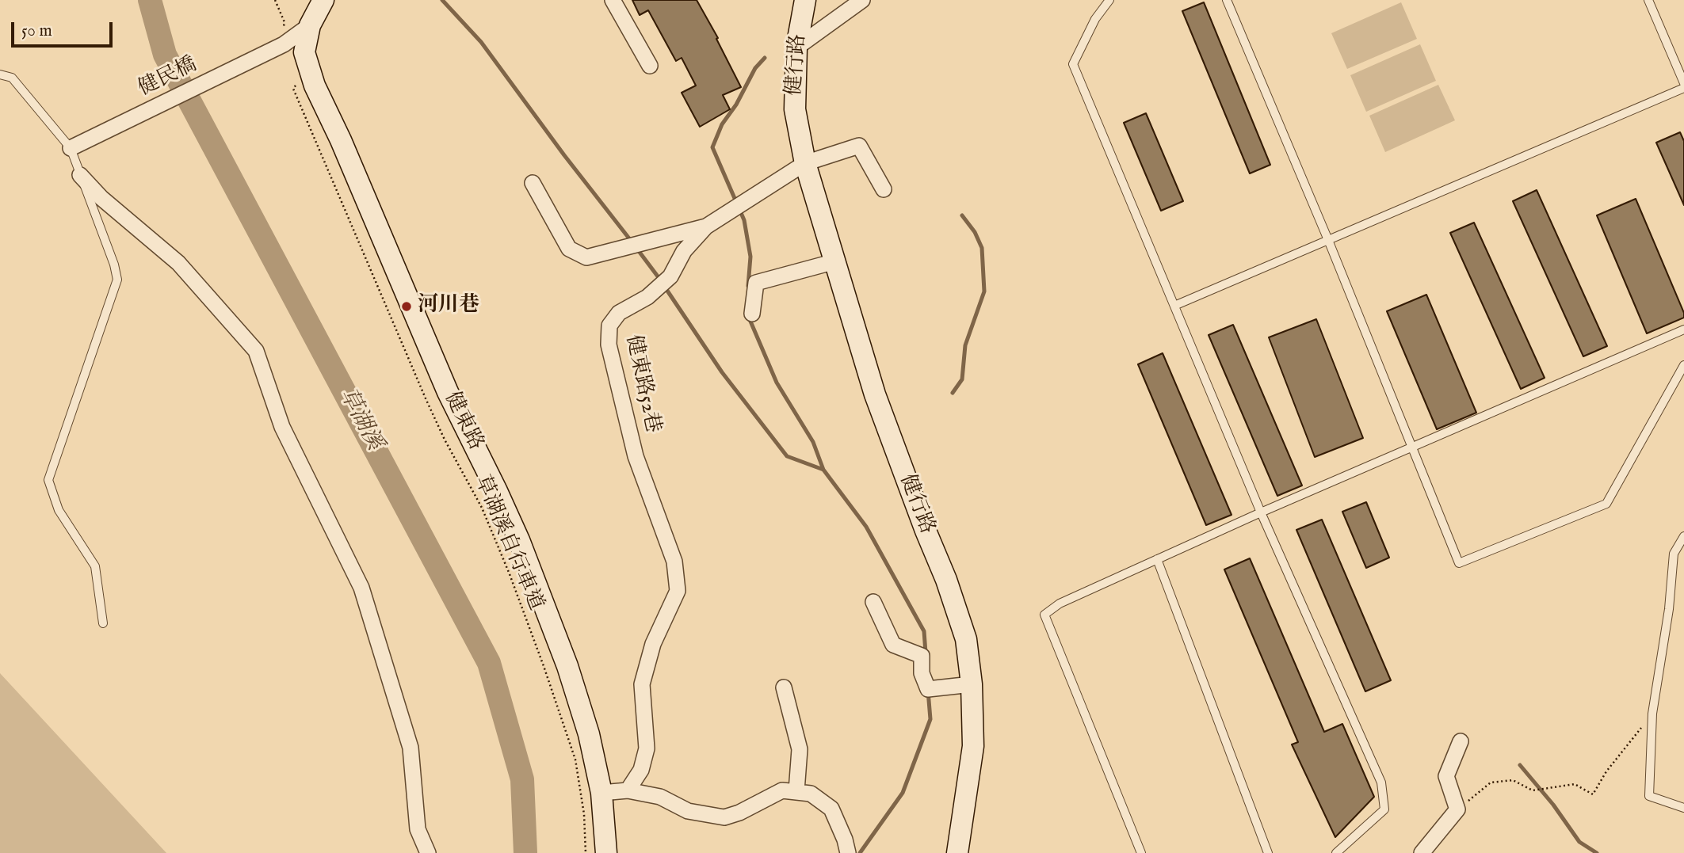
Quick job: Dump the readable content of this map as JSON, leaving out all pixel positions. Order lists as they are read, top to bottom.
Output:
{
  "streets": {
    "street": [
      "健行路",
      "健民橋",
      "健東路52巷",
      "健東路"
    ],
    "path": ["草湖溪自行車道"]
  },
  "crossings": [
    ["健民橋", "健東路"]
  ],
  "water": ["草湖溪"],
  "places": ["河川巷"],
  "scale_bar": "50 m"
}
